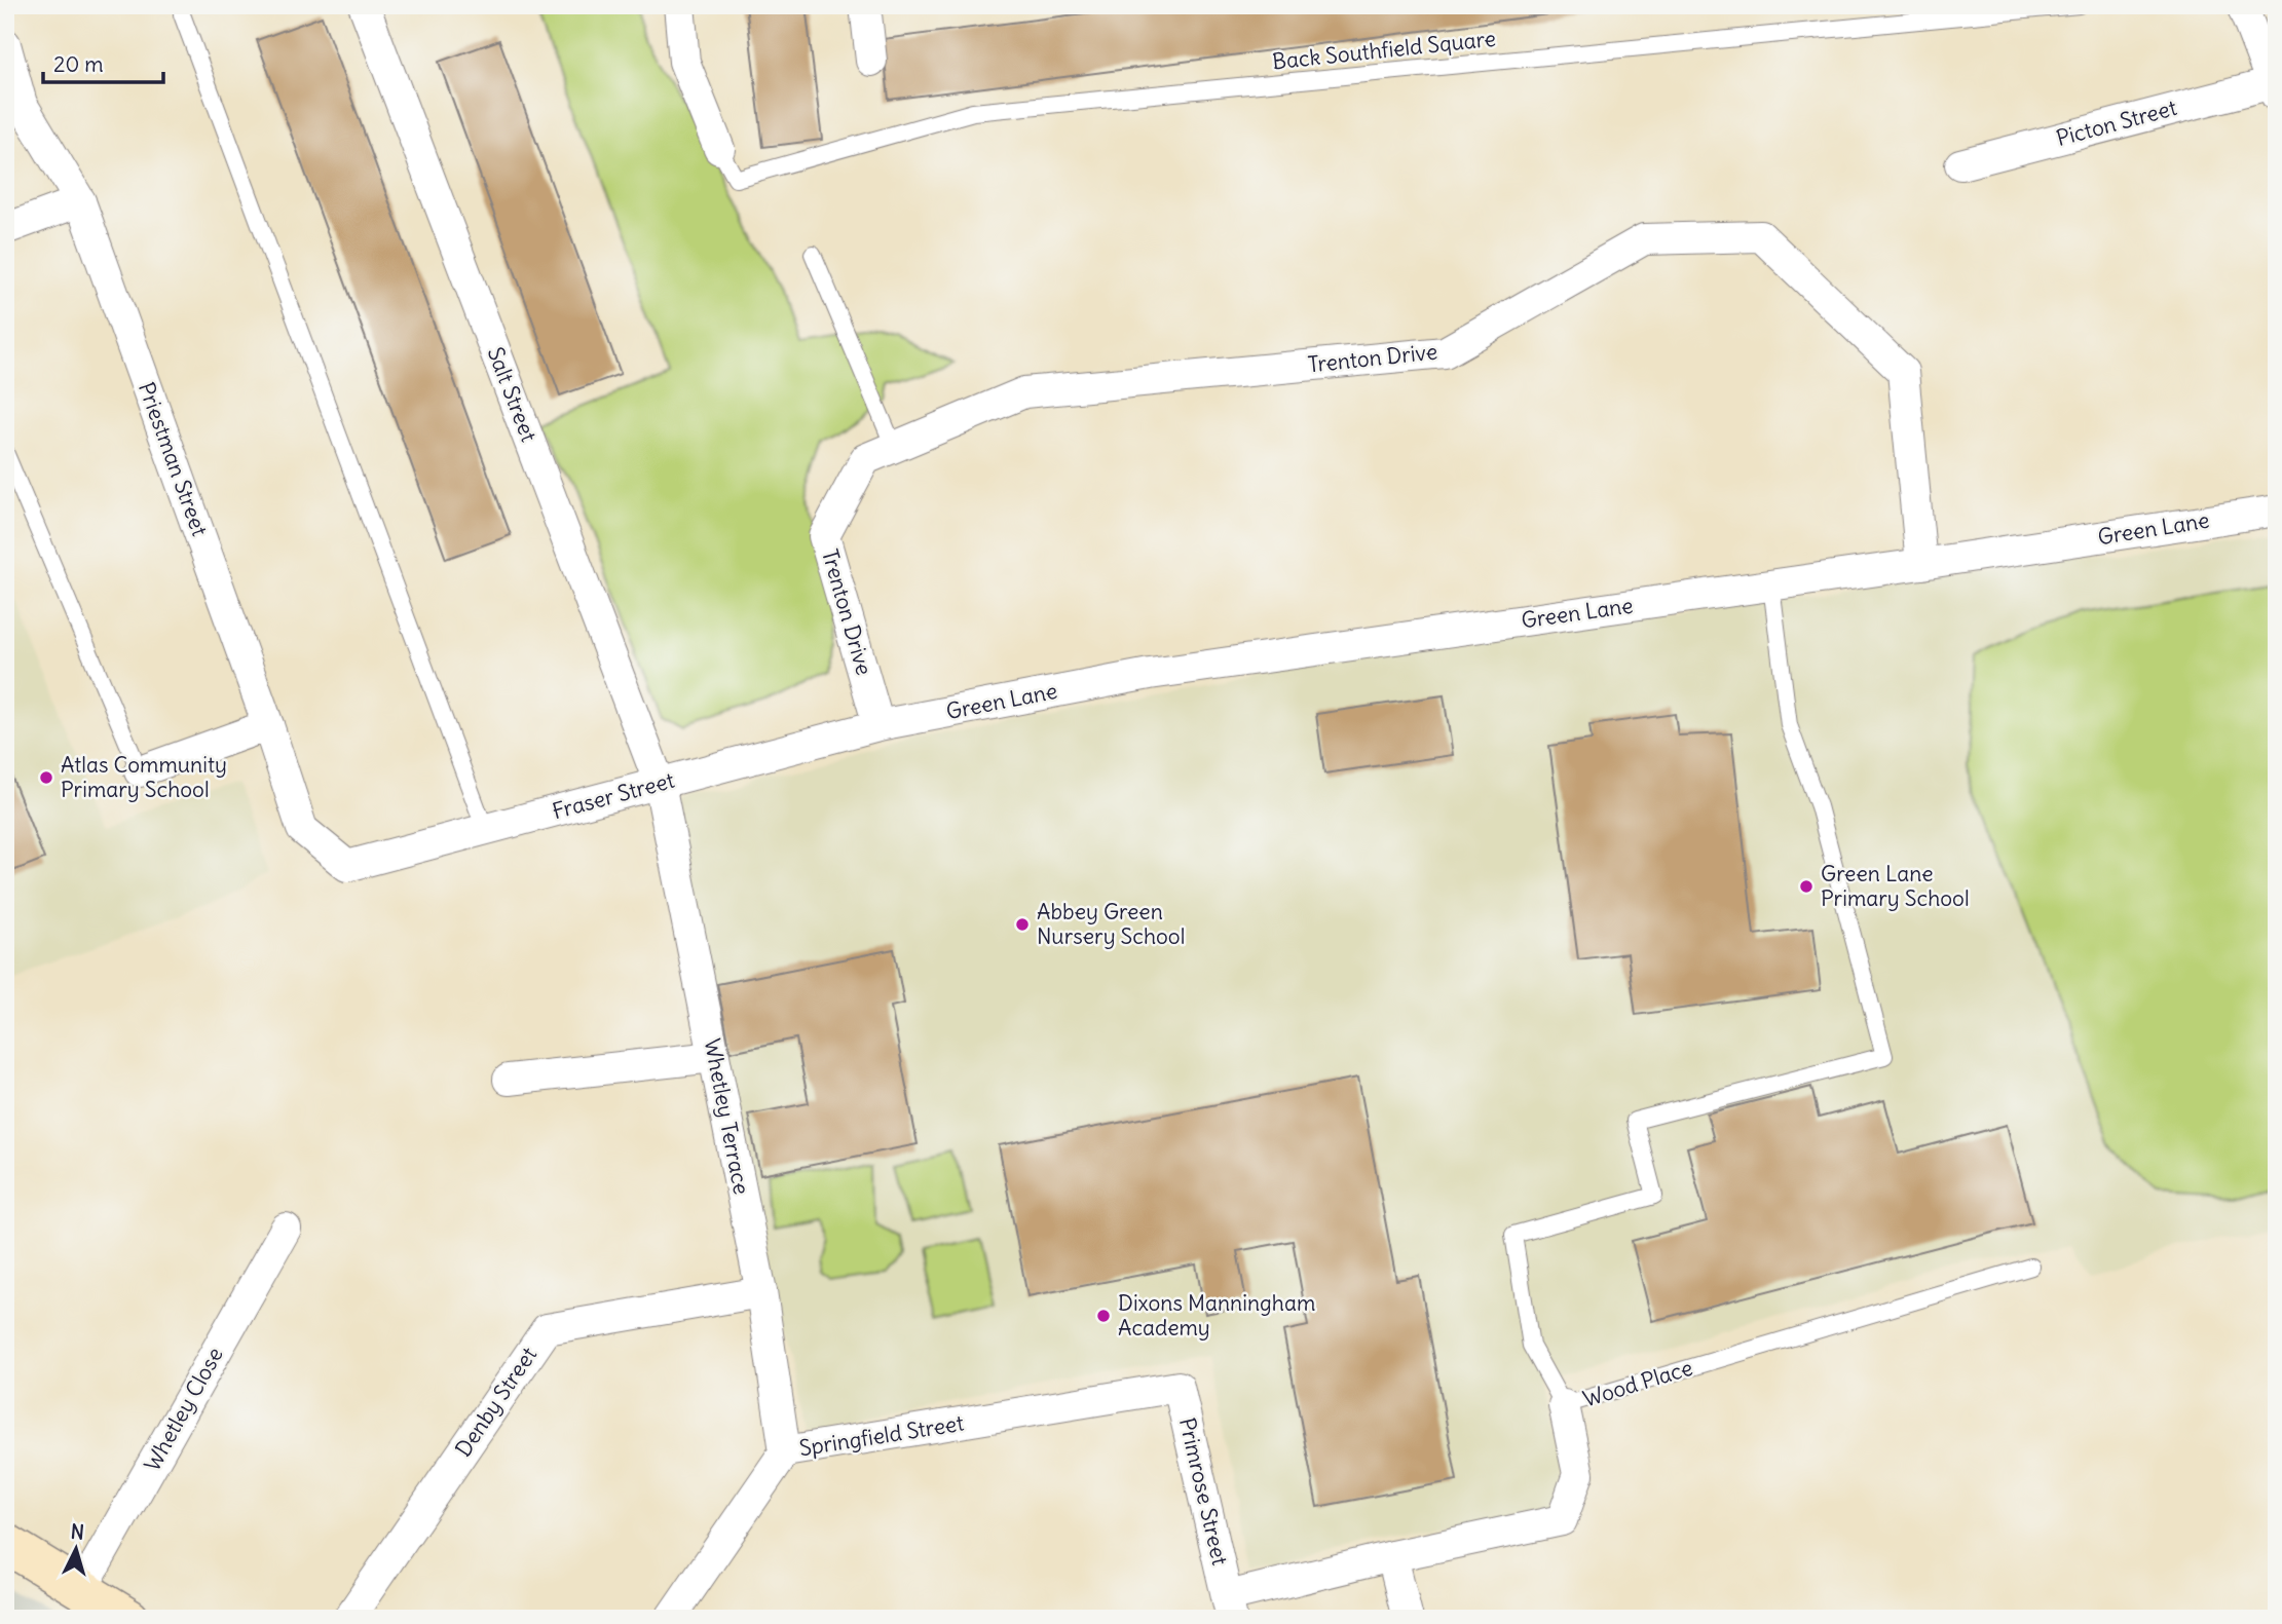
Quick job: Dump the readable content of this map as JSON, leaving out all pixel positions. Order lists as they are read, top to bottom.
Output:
{
  "streets": {
    "street": [
      "Picton Street",
      "Trenton Drive",
      "Salt Street",
      "Priestman Street",
      "Green Lane",
      "Fraser Street",
      "Whetley Terrace",
      "Wood Place",
      "Denby Street",
      "Whetley Close",
      "Springfield Street",
      "Primrose Street"
    ],
    "lane": ["Back Southfield Square"]
  },
  "crossings": [
    ["Trenton Drive", "Green Lane"],
    ["Trenton Drive", "Fraser Street"],
    ["Salt Street", "Fraser Street"],
    ["Salt Street", "Whetley Terrace"],
    ["Priestman Street", "Fraser Street"],
    ["Green Lane", "Fraser Street"],
    ["Fraser Street", "Whetley Terrace"],
    ["Whetley Terrace", "Denby Street"],
    ["Whetley Terrace", "Springfield Street"],
    ["Wood Place", "Primrose Street"],
    ["Springfield Street", "Primrose Street"]
  ],
  "places": [
    "Atlas Community Primary School",
    "Green Lane Primary School",
    "Abbey Green Nursery School",
    "Dixons Manningham Academy"
  ],
  "scale_bar": "20 m",
  "north": "top"
}
